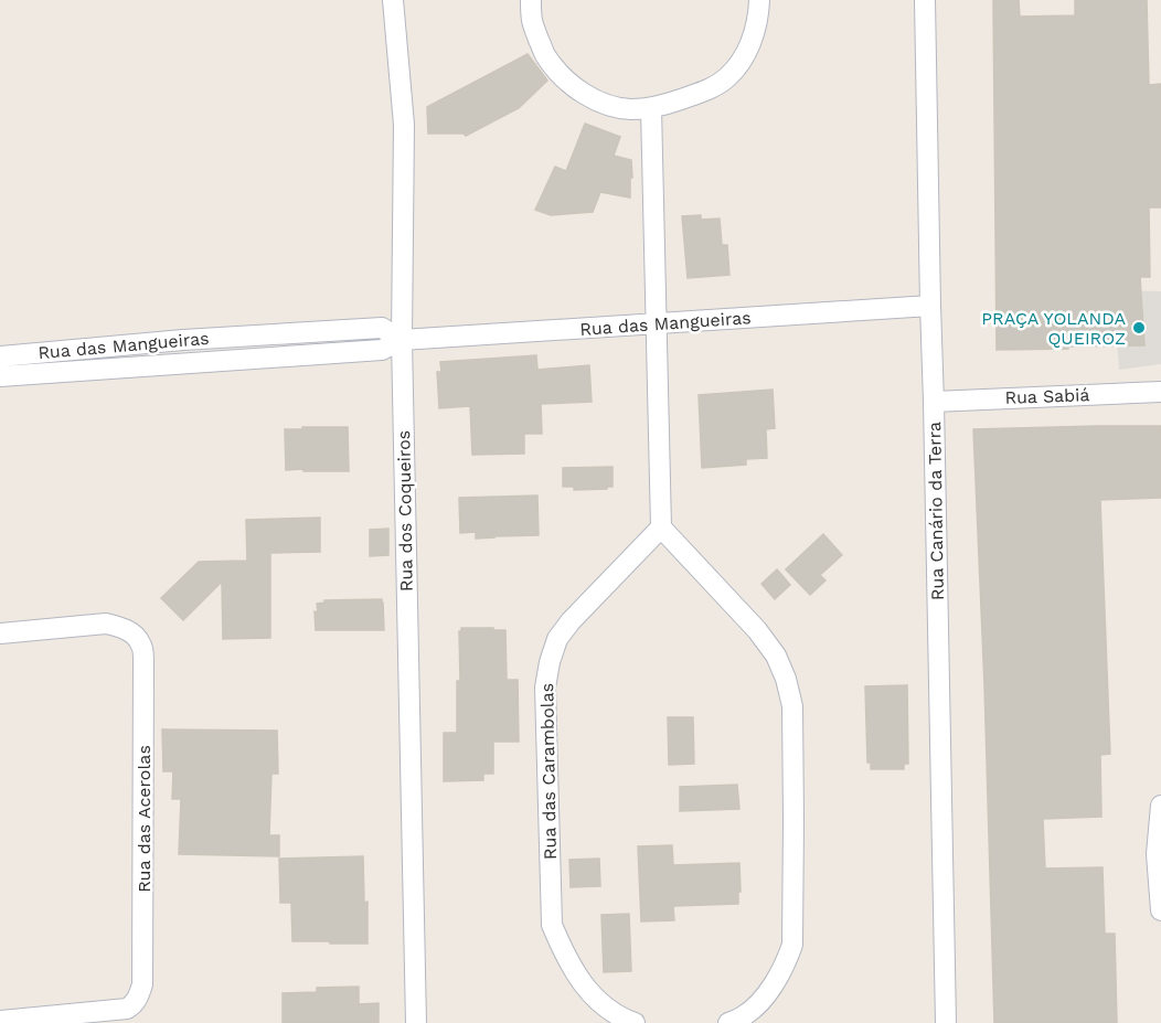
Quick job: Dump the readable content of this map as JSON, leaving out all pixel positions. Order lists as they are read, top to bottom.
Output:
{
  "streets": {
    "street": [
      "Rua das Mangueiras",
      "Rua Sabiá",
      "Rua dos Coqueiros",
      "Rua Canário da Terra",
      "Rua das Carambolas",
      "Rua das Acerolas"
    ]
  },
  "crossings": [
    ["Rua das Mangueiras", "Rua dos Coqueiros"],
    ["Rua das Mangueiras", "Rua Canário da Terra"],
    ["Rua Sabiá", "Rua Canário da Terra"]
  ],
  "places": ["PRAÇA YOLANDA QUEIROZ"]
}
